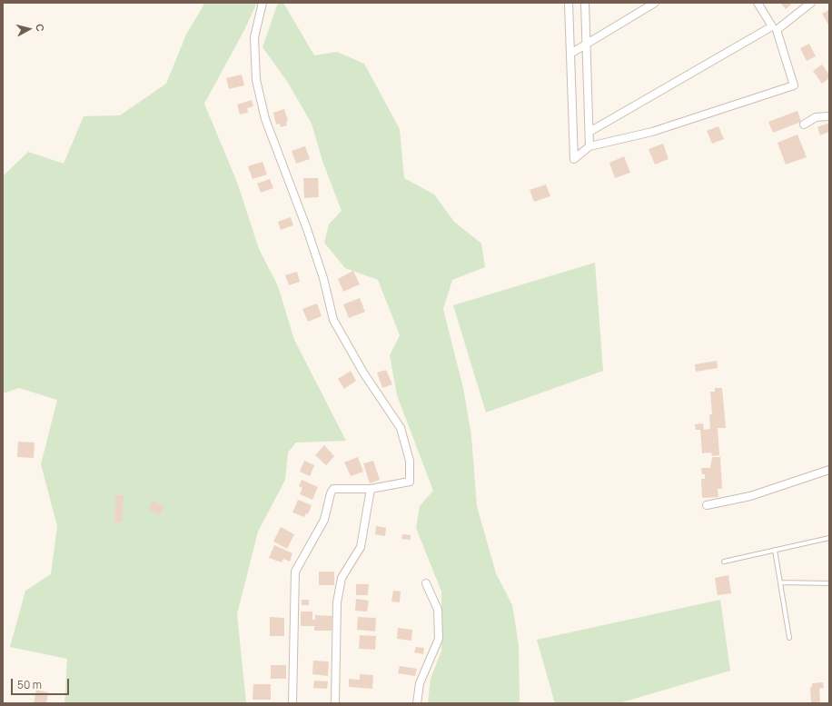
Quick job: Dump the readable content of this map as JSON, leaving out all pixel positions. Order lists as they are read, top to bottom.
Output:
{
  "scale_bar": "50 m",
  "north": "right"
}
